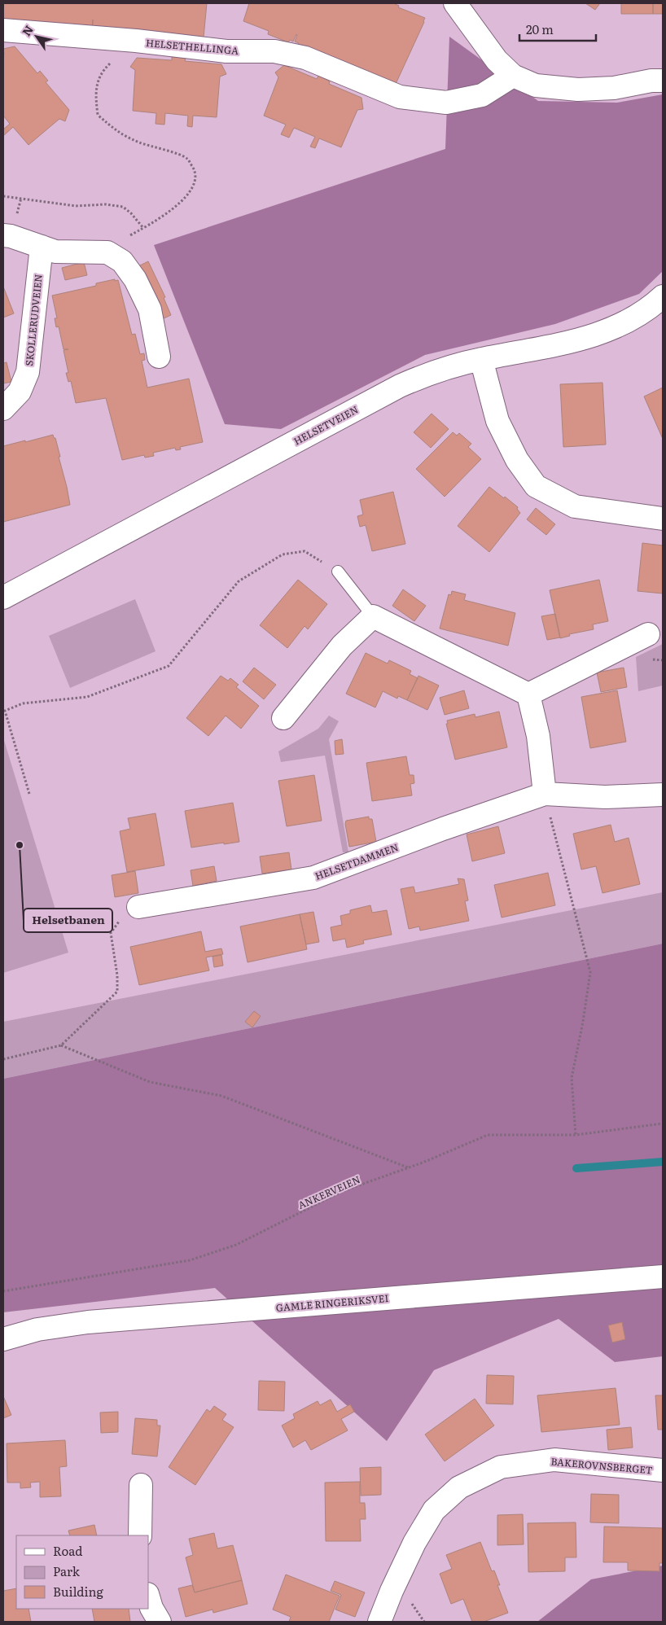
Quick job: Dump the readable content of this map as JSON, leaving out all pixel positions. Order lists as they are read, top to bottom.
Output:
{
  "streets": {
    "street": [
      "HELSETHELLINGA",
      "SKOLLERUDVEIEN",
      "HELSETVEIEN",
      "HELSETDAMMEN",
      "GAMLE RINGERIKSVEI",
      "BAKEROVNSBERGET"
    ],
    "path": ["ANKERVEIEN"]
  },
  "places": ["Helsetbanen"],
  "legend": ["Road", "Park", "Building"],
  "scale_bar": "20 m",
  "north": "top left"
}
